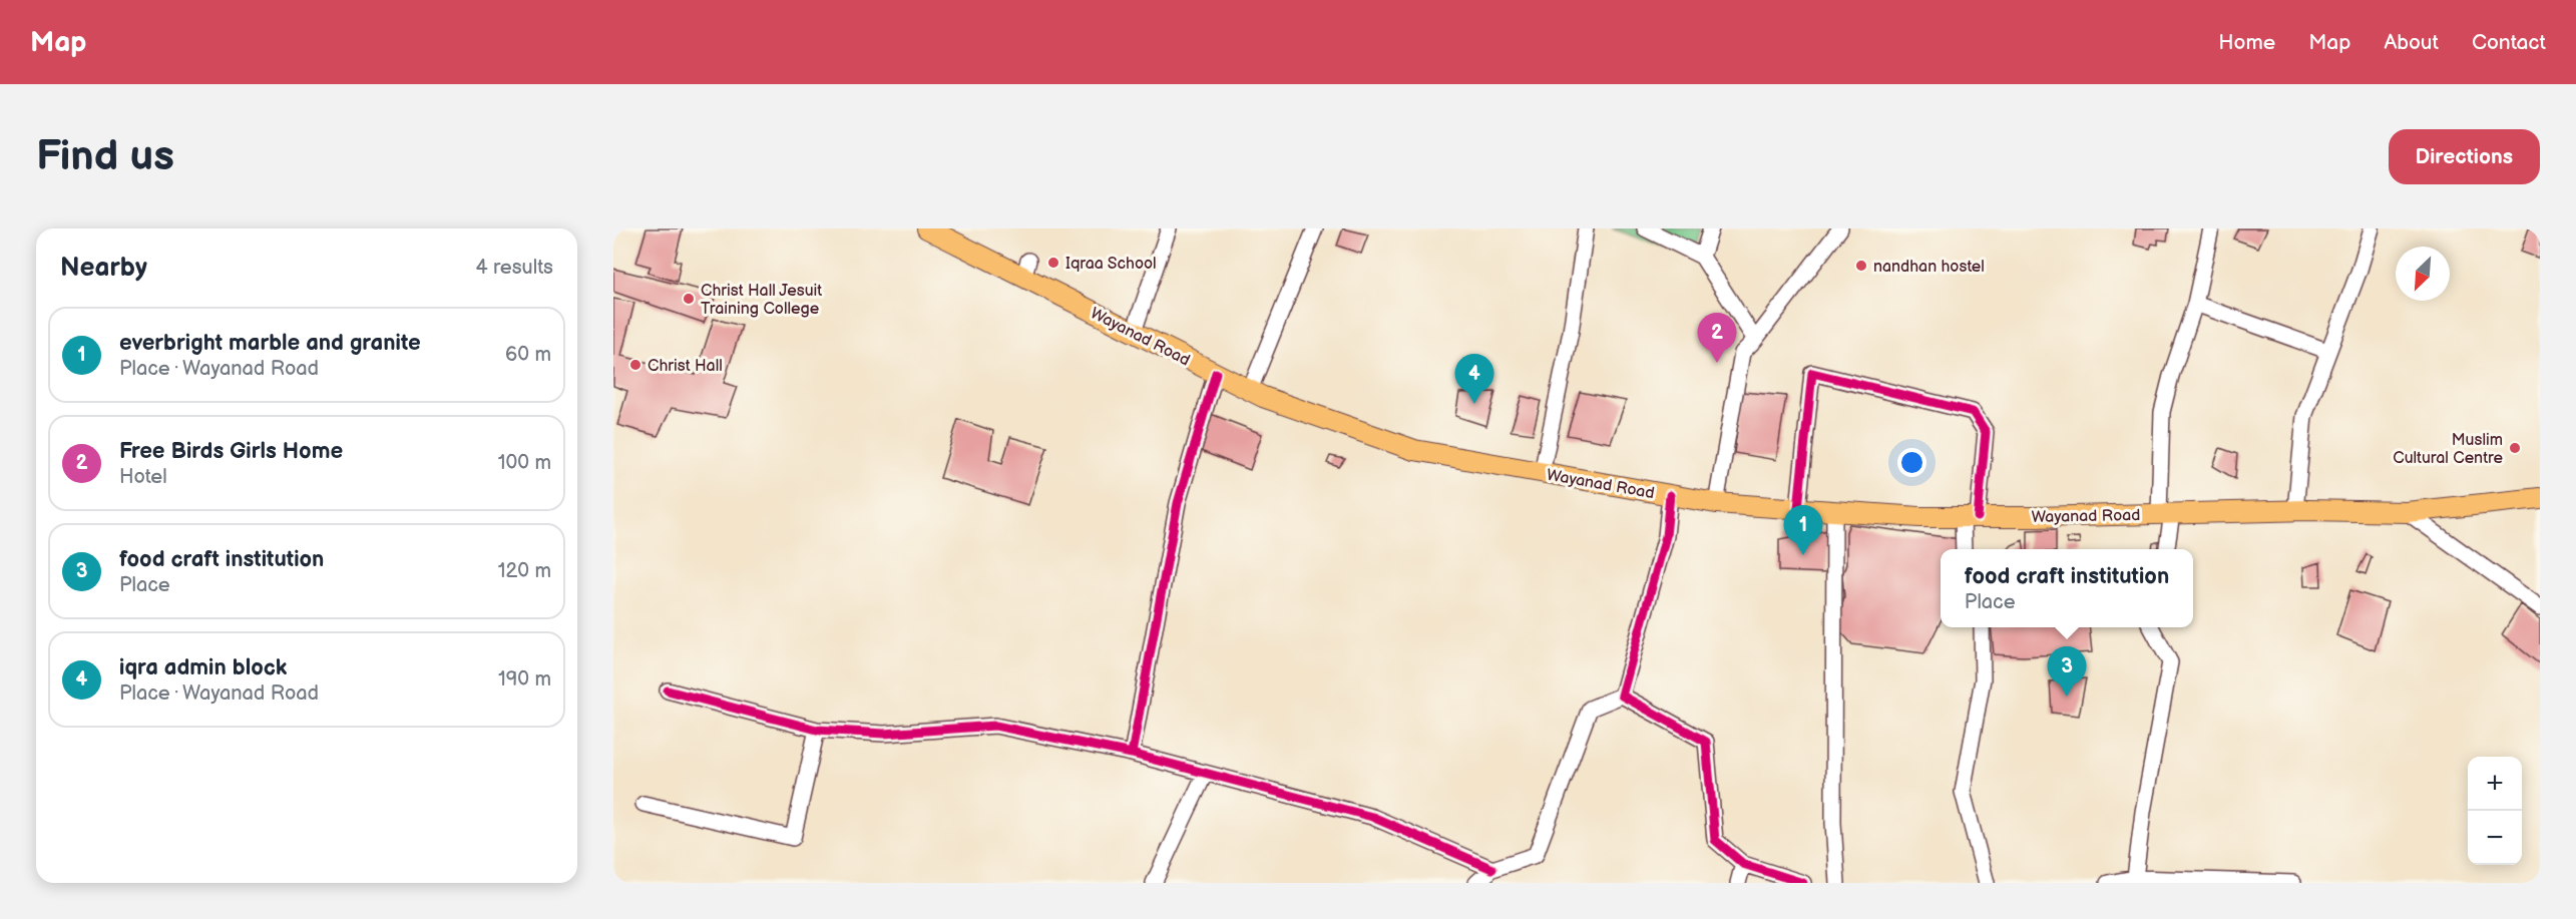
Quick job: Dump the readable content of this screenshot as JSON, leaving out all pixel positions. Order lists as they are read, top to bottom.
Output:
{
  "streets": {
    "main road": ["Wayanad Road"]
  },
  "places": [
    "Iqraa School",
    "nandhan hostel",
    "Christ Hall Jesuit Training College",
    "Christ Hall",
    "Muslim Cultural Centre"
  ],
  "north": "bottom left",
  "page": {
    "header": "Map",
    "nav": [
      "Home",
      "Map",
      "About",
      "Contact"
    ],
    "buttons": "Directions",
    "title": "Find us",
    "heading": ["Nearby", "4 results"],
    "list": [
      {
        "mark": "1",
        "name": "everbright marble and granite",
        "note": "Place · Wayanad Road",
        "value": "60 m"
      },
      {
        "mark": "2",
        "name": "Free Birds Girls Home",
        "note": "Hotel",
        "value": "100 m"
      },
      {
        "mark": "3",
        "name": "food craft institution",
        "note": "Place",
        "value": "120 m"
      },
      {
        "mark": "4",
        "name": "iqra admin block",
        "note": "Place · Wayanad Road",
        "value": "190 m"
      }
    ],
    "pins": [
      "2",
      "4",
      "1",
      "3"
    ],
    "popup": ["food craft institution", "Place"],
    "map_buttons": ["+", "−"]
  }
}
